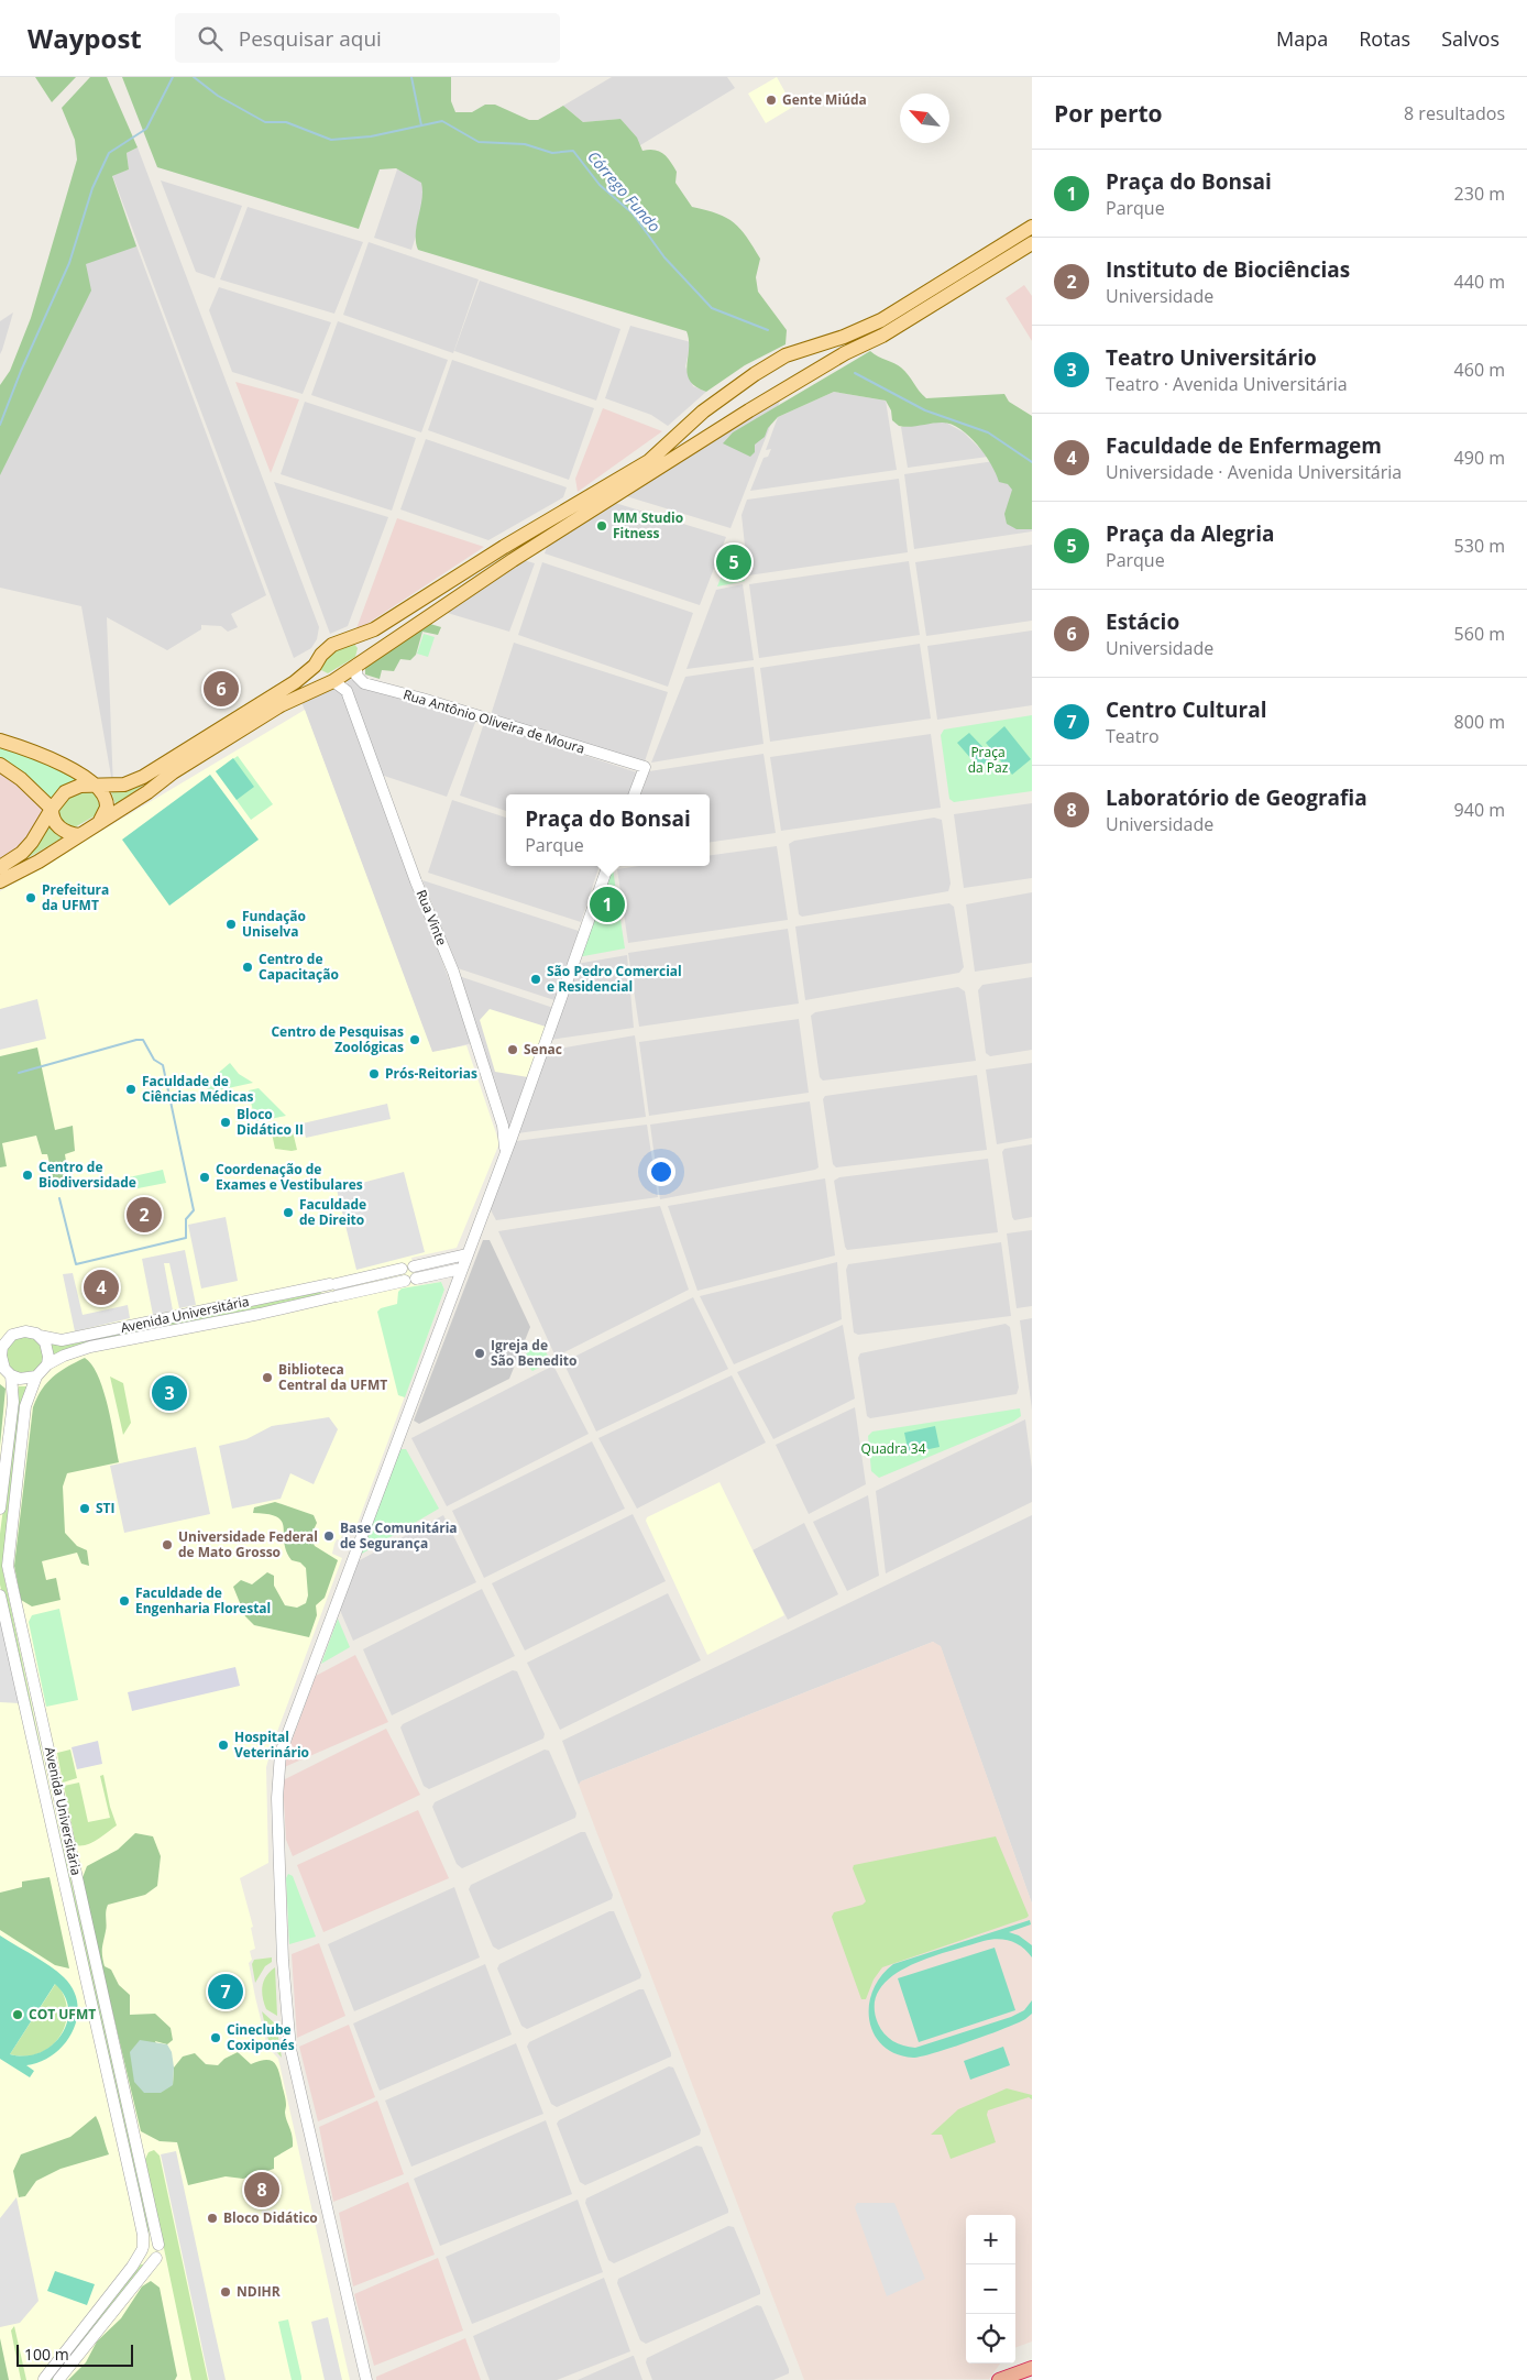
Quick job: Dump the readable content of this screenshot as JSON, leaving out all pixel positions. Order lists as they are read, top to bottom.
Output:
{
  "streets": {
    "street": ["Rua Antônio Oliveira de Moura", "Rua Vinte", "Avenida Universitária"]
  },
  "water": ["Córrego Fundo"],
  "parks": ["Praça da Paz", "Quadra 34"],
  "places": [
    "Gente Miúda",
    "MM Studio Fitness",
    "Prefeitura da UFMT",
    "Fundação Uniselva",
    "Centro de Capacitação",
    "São Pedro Comercial e Residencial",
    "Centro de Pesquisas Zoológicas",
    "Senac",
    "Prós-Reitorias",
    "Faculdade de Ciências Médicas",
    "Bloco Didático II",
    "Centro de Biodiversidade",
    "Coordenação de Exames e Vestibulares",
    "Faculdade de Direito",
    "Igreja de São Benedito",
    "Biblioteca Central da UFMT",
    "STI",
    "Base Comunitária de Segurança",
    "Universidade Federal de Mato Grosso",
    "Faculdade de Engenharia Florestal",
    "Hospital Veterinário",
    "COT UFMT",
    "Cineclube Coxiponés",
    "Bloco Didático",
    "NDIHR"
  ],
  "scale_bar": "100 m",
  "north": "top left",
  "page": {
    "header": "Waypost",
    "search": "Pesquisar aqui",
    "nav": ["Mapa", "Rotas", "Salvos"],
    "heading": ["Por perto", "8 resultados"],
    "list": [
      {
        "mark": "1",
        "name": "Praça do Bonsai",
        "note": "Parque",
        "value": "230 m"
      },
      {
        "mark": "2",
        "name": "Instituto de Biociências",
        "note": "Universidade",
        "value": "440 m"
      },
      {
        "mark": "3",
        "name": "Teatro Universitário",
        "note": "Teatro · Avenida Universitária",
        "value": "460 m"
      },
      {
        "mark": "4",
        "name": "Faculdade de Enfermagem",
        "note": "Universidade · Avenida Universitária",
        "value": "490 m"
      },
      {
        "mark": "5",
        "name": "Praça da Alegria",
        "note": "Parque",
        "value": "530 m"
      },
      {
        "mark": "6",
        "name": "Estácio",
        "note": "Universidade",
        "value": "560 m"
      },
      {
        "mark": "7",
        "name": "Centro Cultural",
        "note": "Teatro",
        "value": "800 m"
      },
      {
        "mark": "8",
        "name": "Laboratório de Geografia",
        "note": "Universidade",
        "value": "940 m"
      }
    ],
    "pins": [
      "5",
      "6",
      "1",
      "2",
      "4",
      "3",
      "7",
      "8"
    ],
    "popup": ["Praça do Bonsai", "Parque"],
    "map_buttons": ["+", "−"],
    "scale": "100 m"
  }
}
